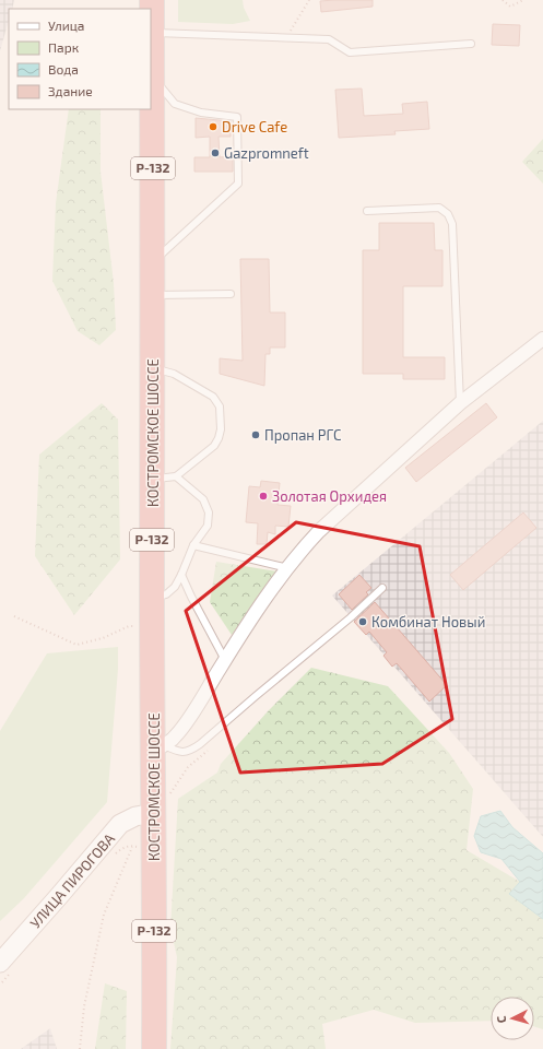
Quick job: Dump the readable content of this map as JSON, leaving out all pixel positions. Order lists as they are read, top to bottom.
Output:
{
  "streets": {
    "highway": ["Р-132", "КОСТРОМСКОЕ ШОССЕ"],
    "street": ["УЛИЦА ПИРОГОВА"]
  },
  "crossings": [
    ["КОСТРОМСКОЕ ШОССЕ", "УЛИЦА ПИРОГОВА"]
  ],
  "places": [
    "Drive Cafe",
    "Gazpromneft",
    "Пропан РГС",
    "Золотая Орхидея",
    "Комбинат Новый"
  ],
  "legend": [
    "Улица",
    "Парк",
    "Вода",
    "Здание"
  ],
  "north": "left"
}
